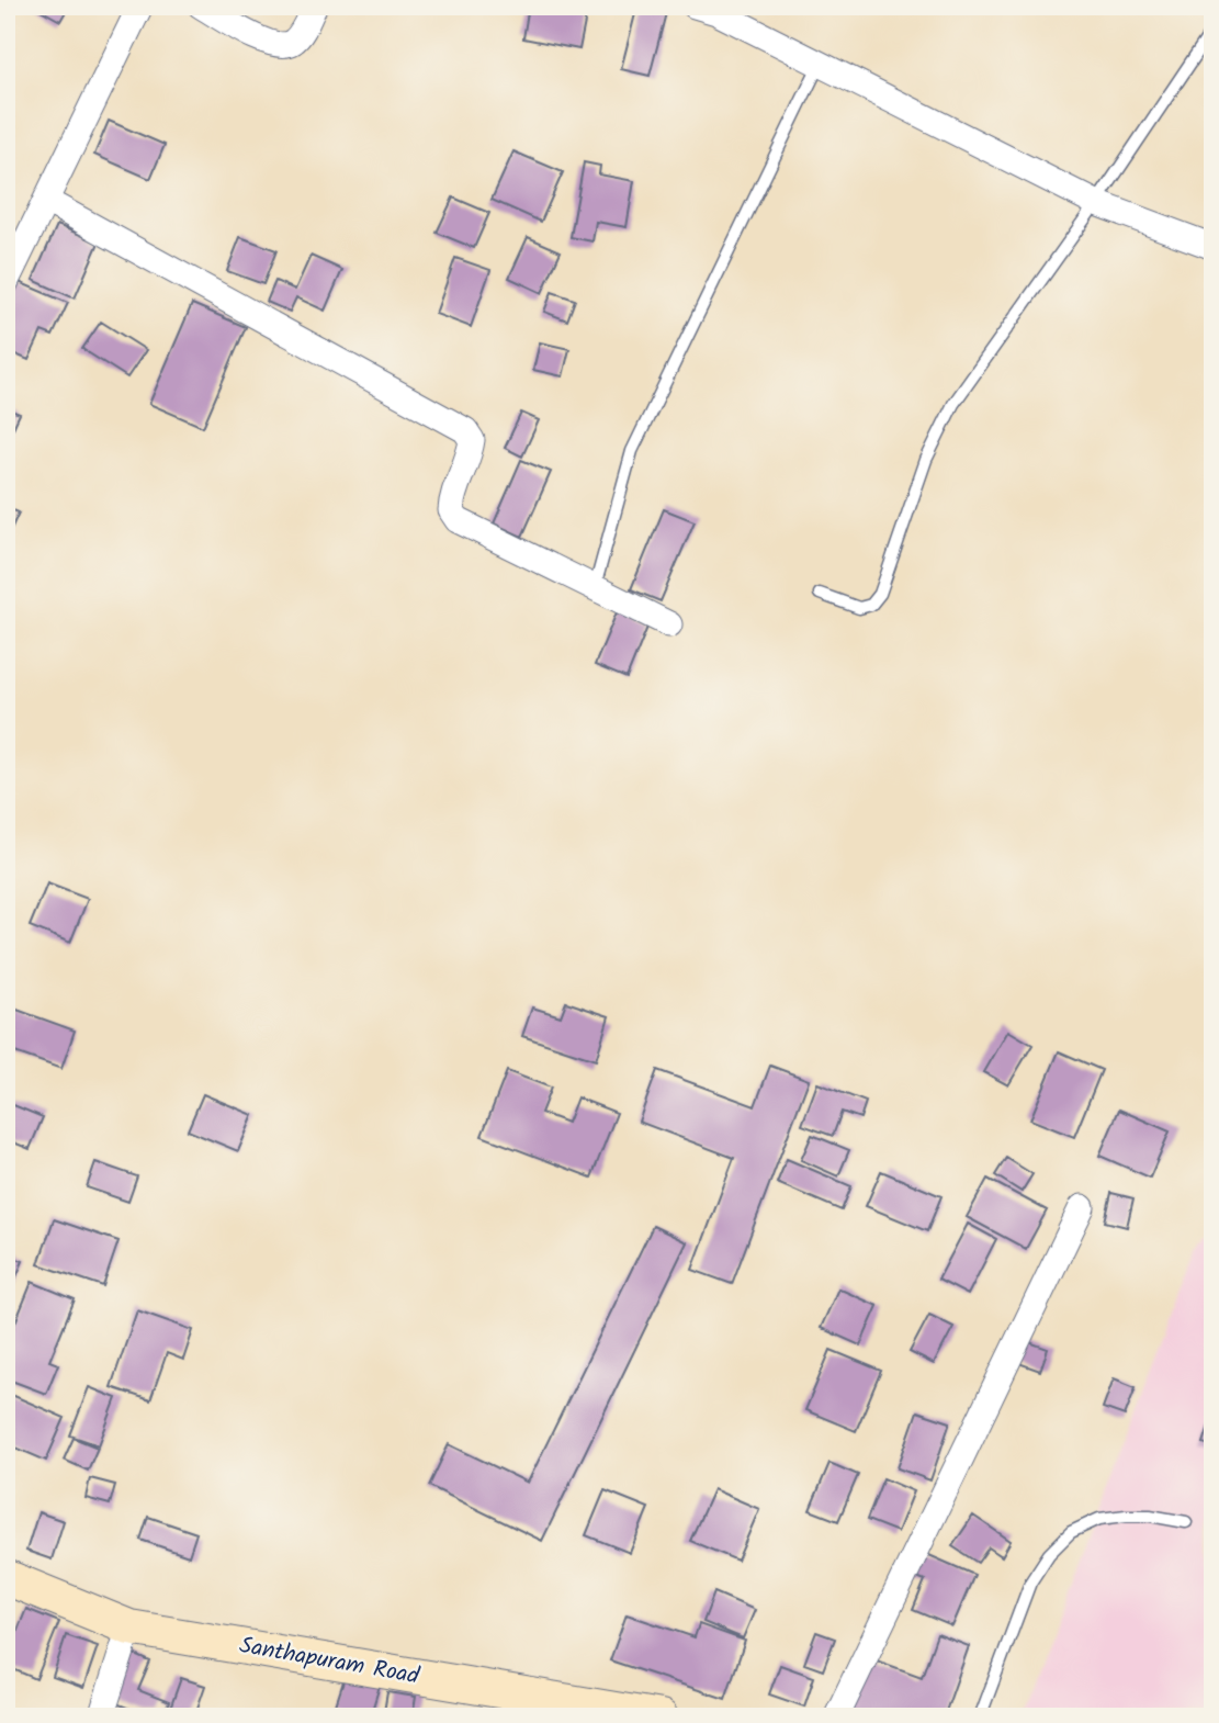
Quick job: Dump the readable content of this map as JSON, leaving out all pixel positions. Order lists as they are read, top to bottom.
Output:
{
  "streets": {
    "main road": ["Santhapuram Road"]
  }
}
